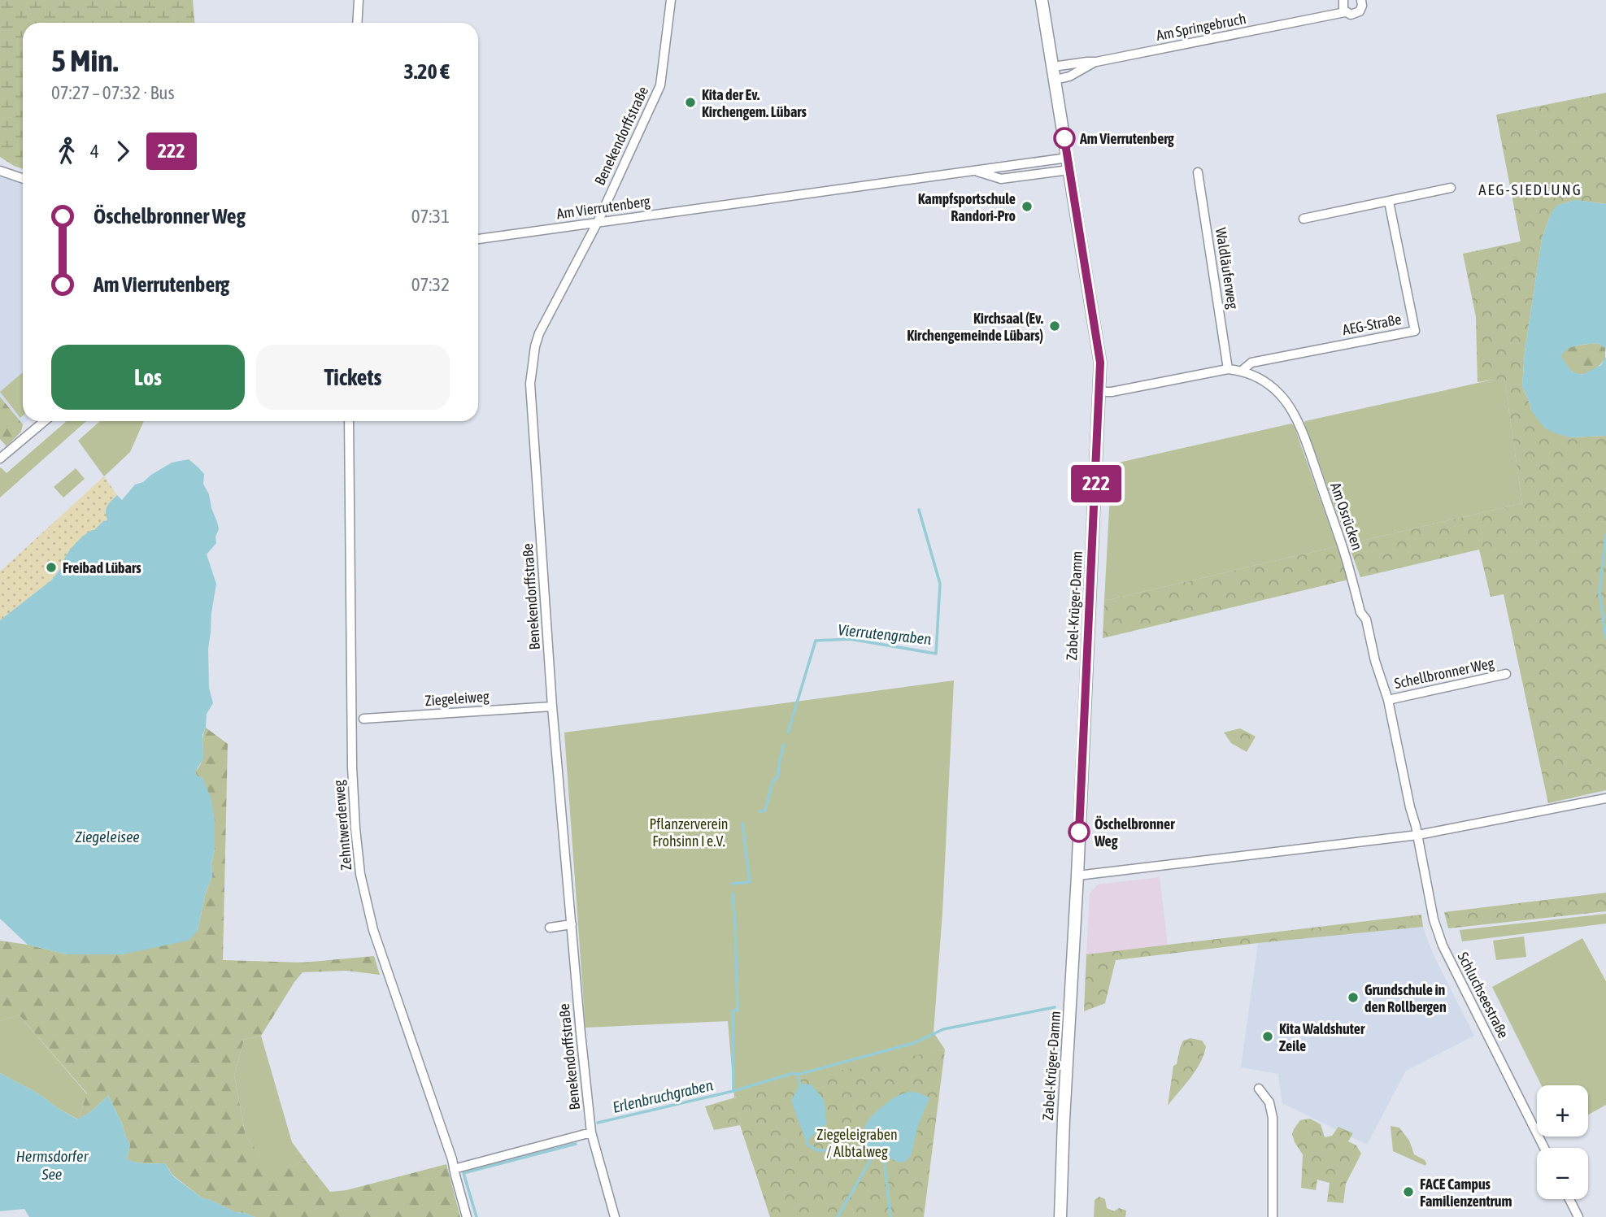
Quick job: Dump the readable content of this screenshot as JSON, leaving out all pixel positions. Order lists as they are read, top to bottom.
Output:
{
  "streets": {
    "street": [
      "Am Springebruch",
      "Benekendorffstraße",
      "Am Vierrutenberg",
      "Waldläuferweg",
      "AEG-Straße",
      "Am Osrücken",
      "Zabel-Krüger-Damm",
      "Schellbronner Weg",
      "Ziegeleiweg",
      "Zehntwerderweg",
      "Schluchseestraße"
    ]
  },
  "crossings": [
    ["Am Springebruch", "Zabel-Krüger-Damm"],
    ["Benekendorffstraße", "Am Vierrutenberg"],
    ["Benekendorffstraße", "Ziegeleiweg"],
    ["Am Vierrutenberg", "Zabel-Krüger-Damm"],
    ["Waldläuferweg", "Am Osrücken"],
    ["AEG-Straße", "Am Osrücken"],
    ["Am Osrücken", "Zabel-Krüger-Damm"],
    ["Am Osrücken", "Schellbronner Weg"],
    ["Am Osrücken", "Schluchseestraße"]
  ],
  "districts": ["AEG-SIEDLUNG"],
  "water": [
    "Vierrutengraben",
    "Ziegeleisee",
    "Erlenbruchgraben",
    "Hermsdorfer See"
  ],
  "parks": ["Pflanzerverein Frohsinn I e.V.", "Ziegeleigraben / Albtalweg"],
  "places": [
    "Kita der Ev. Kirchengem. Lübars",
    "Am Vierrutenberg",
    "Kampfsportschule Randori-Pro",
    "Kirchsaal (Ev. Kirchengemeinde Lübars)",
    "Freibad Lübars",
    "Öschelbronner Weg",
    "Grundschule in den Rollbergen",
    "Kita Waldshuter Zeile",
    "FACE Campus Familienzentrum"
  ],
  "lines": ["bus line 222"],
  "page": {
    "on_map": "222",
    "heading": ["5 Min.", "07:27 – 07:32 · Bus", "3.20 €"],
    "legs": ["4", "222"],
    "list": [
      {
        "name": "Öschelbronner Weg",
        "value": "07:31"
      },
      {
        "name": "Am Vierrutenberg",
        "value": "07:32"
      }
    ],
    "buttons": ["Los", "Tickets"],
    "map_buttons": ["+", "−"]
  }
}
